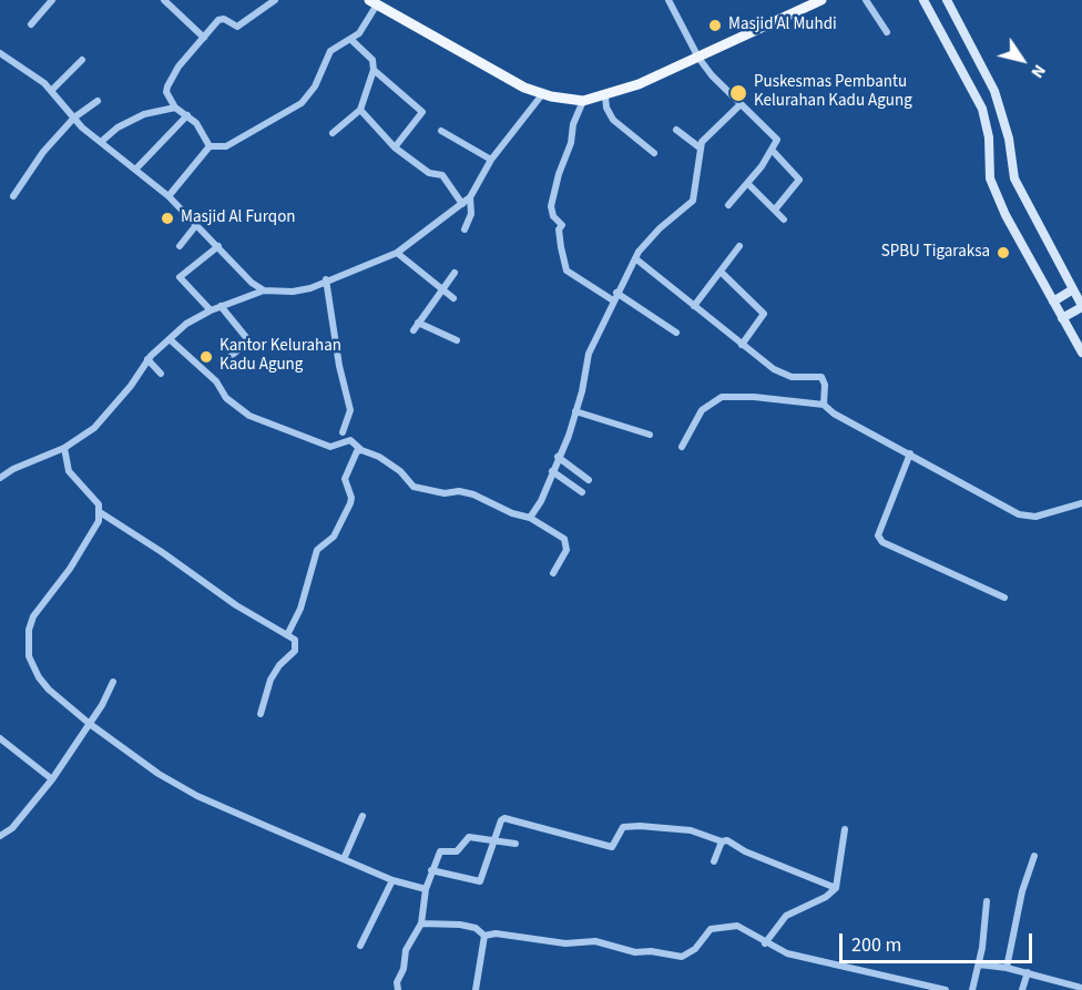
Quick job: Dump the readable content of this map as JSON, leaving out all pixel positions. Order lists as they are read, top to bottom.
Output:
{
  "places": [
    "Masjid Al Muhdi",
    "Puskesmas Pembantu Kelurahan Kadu Agung",
    "Masjid Al Furqon",
    "SPBU Tigaraksa",
    "Kantor Kelurahan Kadu Agung"
  ],
  "scale_bar": "200 m",
  "north": "bottom right"
}
